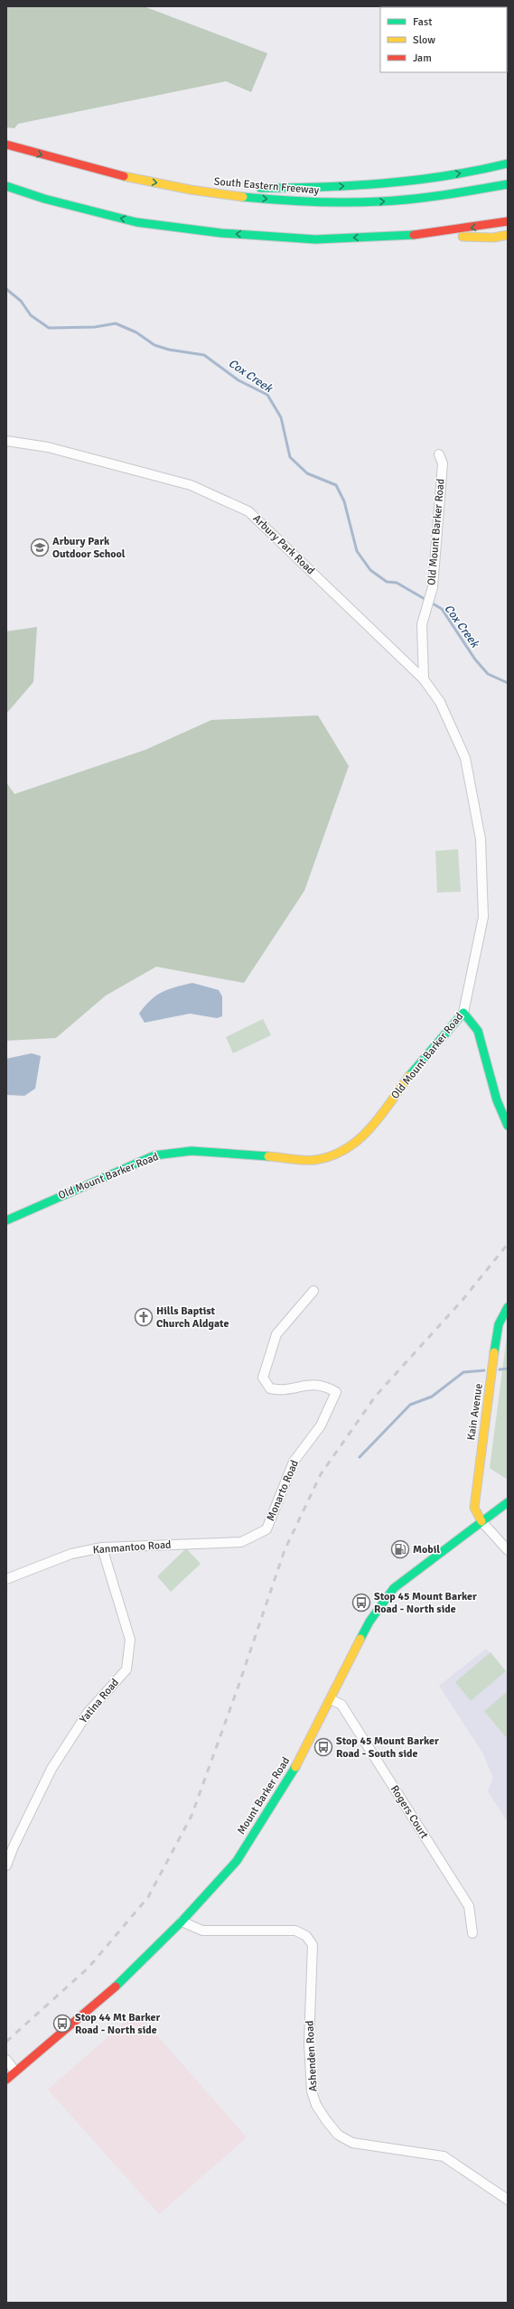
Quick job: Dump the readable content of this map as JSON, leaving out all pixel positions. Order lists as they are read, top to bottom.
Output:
{
  "streets": {
    "main road": [
      "South Eastern Freeway",
      "Old Mount Barker Road",
      "Kain Avenue",
      "Mount Barker Road"
    ],
    "street": [
      "Arbury Park Road",
      "Monarto Road",
      "Kanmantoo Road",
      "Yatina Road",
      "Rogers Court",
      "Ashenden Road"
    ]
  },
  "crossings": [
    ["Old Mount Barker Road", "Arbury Park Road"],
    ["Kain Avenue", "Mount Barker Road"],
    ["Monarto Road", "Kanmantoo Road"],
    ["Kanmantoo Road", "Yatina Road"],
    ["Mount Barker Road", "Rogers Court"],
    ["Mount Barker Road", "Ashenden Road"]
  ],
  "water": ["Cox Creek"],
  "places": {
    "school or university": ["Arbury Park Outdoor School"],
    "church": ["Hills Baptist Church Aldgate"],
    "fuel station": ["Mobil"],
    "bus stop": ["Stop 45 Mount Barker Road - North side", "Stop 45 Mount Barker Road - South side", "Stop 44 Mt Barker Road - North side"]
  },
  "legend": ["Fast", "Slow", "Jam"]
}
